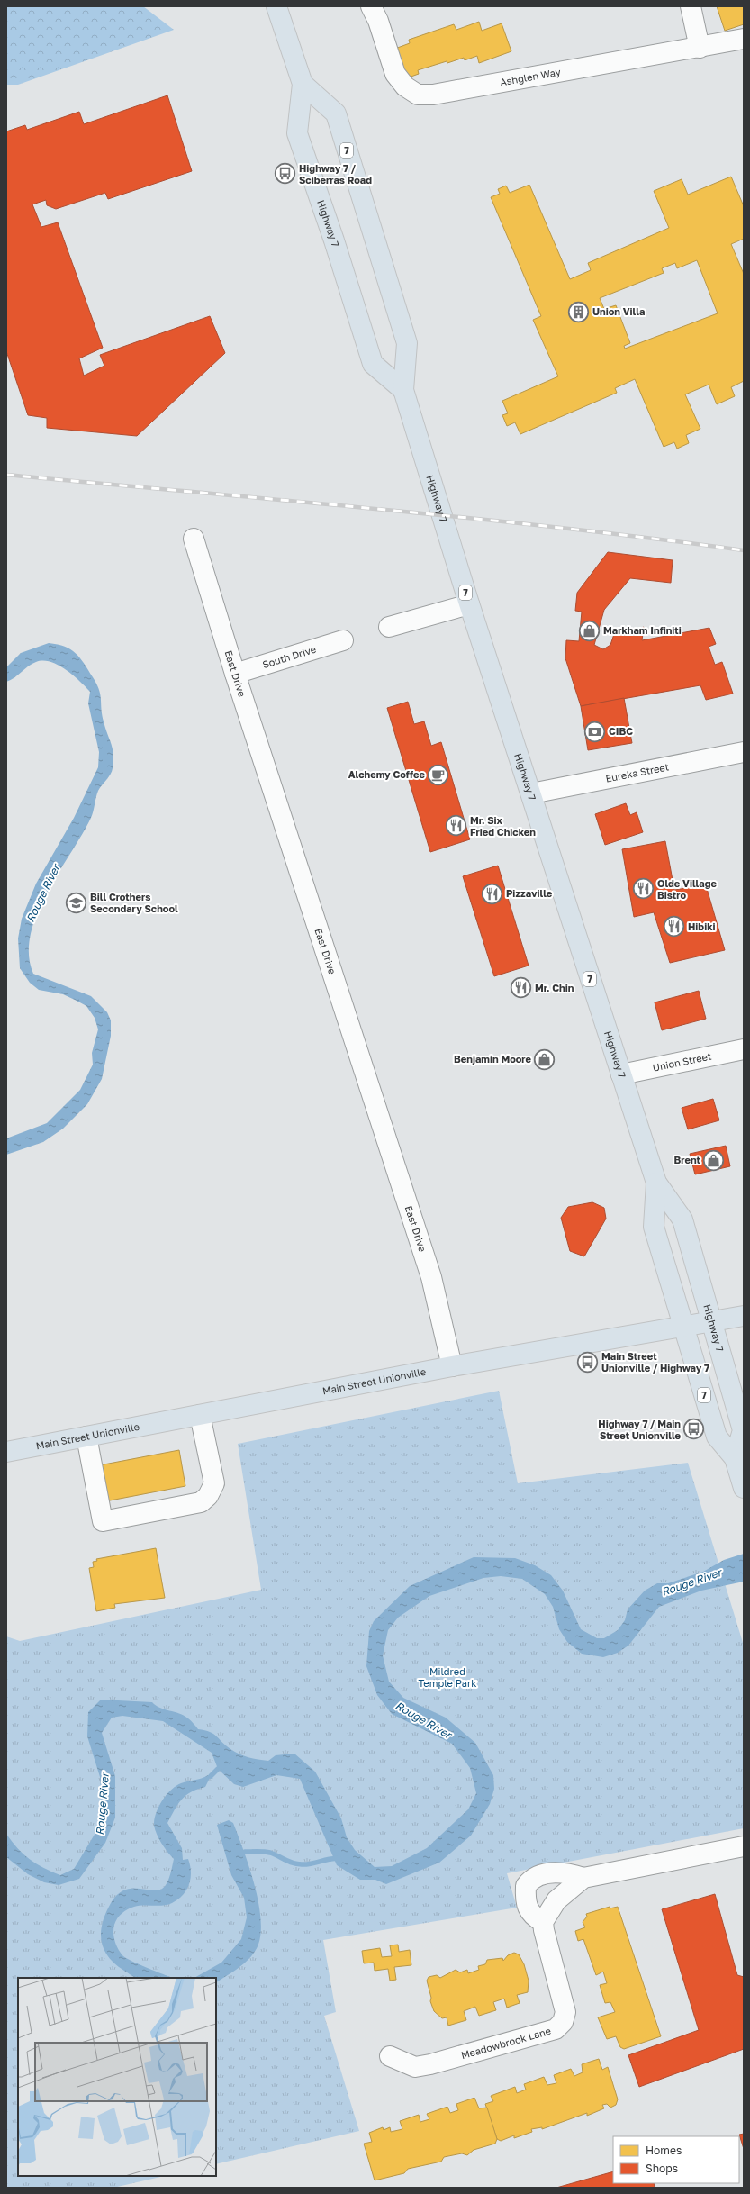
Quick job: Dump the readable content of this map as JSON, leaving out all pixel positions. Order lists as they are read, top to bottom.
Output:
{
  "streets": {
    "main road": ["7", "Highway 7", "Main Street Unionville"],
    "street": [
      "Ashglen Way",
      "South Drive",
      "East Drive",
      "Eureka Street",
      "Union Street",
      "Meadowbrook Lane"
    ]
  },
  "crossings": [
    ["Highway 7", "Eureka Street"],
    ["Highway 7", "Union Street"],
    ["Highway 7", "Main Street Unionville"],
    ["South Drive", "East Drive"],
    ["East Drive", "Main Street Unionville"]
  ],
  "water": ["Rouge River"],
  "parks": ["Mildred Temple Park"],
  "places": {
    "bus stop": ["Highway 7 / Sciberras Road", "Main Street Unionville / Highway 7", "Highway 7 / Main Street Unionville"],
    "building": ["Union Villa"],
    "shop": ["Markham Infiniti", "Benjamin Moore", "Brent"],
    "bank": ["CIBC"],
    "cafe": ["Alchemy Coffee"],
    "restaurant": [
      "Mr. Six Fried Chicken",
      "Olde Village Bistro",
      "Pizzaville",
      "Hibiki",
      "Mr. Chin"
    ],
    "school or university": ["Bill Crothers Secondary School"]
  },
  "legend": ["Homes", "Shops"]
}
